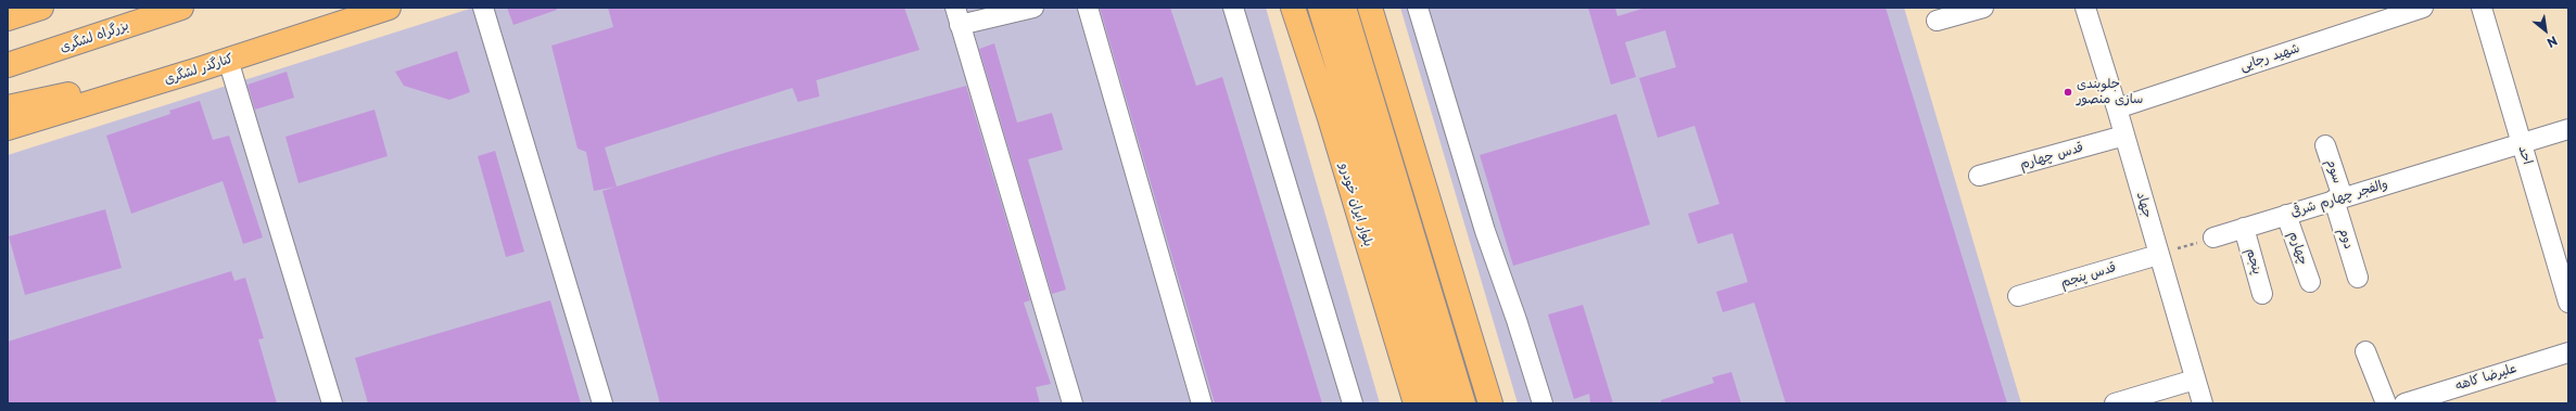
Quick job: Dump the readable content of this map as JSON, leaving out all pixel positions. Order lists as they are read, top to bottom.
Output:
{
  "streets": {
    "main road": ["بزرگراه لشگری", "کنارگذر لشگری", "بلوار ایران خودرو"],
    "street": [
      "شهید رجایی",
      "احد",
      "قدس چهارم",
      "سوم",
      "والفجر چهارم شرقی",
      "جهاد",
      "دوم",
      "چهارم",
      "پنجم",
      "قدس پنجم",
      "علیرضا کاهه"
    ]
  },
  "crossings": [
    ["شهید رجایی", "جهاد"],
    ["احد", "والفجر چهارم شرقی"],
    ["قدس چهارم", "جهاد"],
    ["سوم", "والفجر چهارم شرقی"],
    ["سوم", "دوم"],
    ["والفجر چهارم شرقی", "دوم"],
    ["والفجر چهارم شرقی", "چهارم"],
    ["والفجر چهارم شرقی", "پنجم"],
    ["جهاد", "قدس پنجم"]
  ],
  "places": ["جلوبندی سازی منصور"],
  "north": "bottom right"
}
